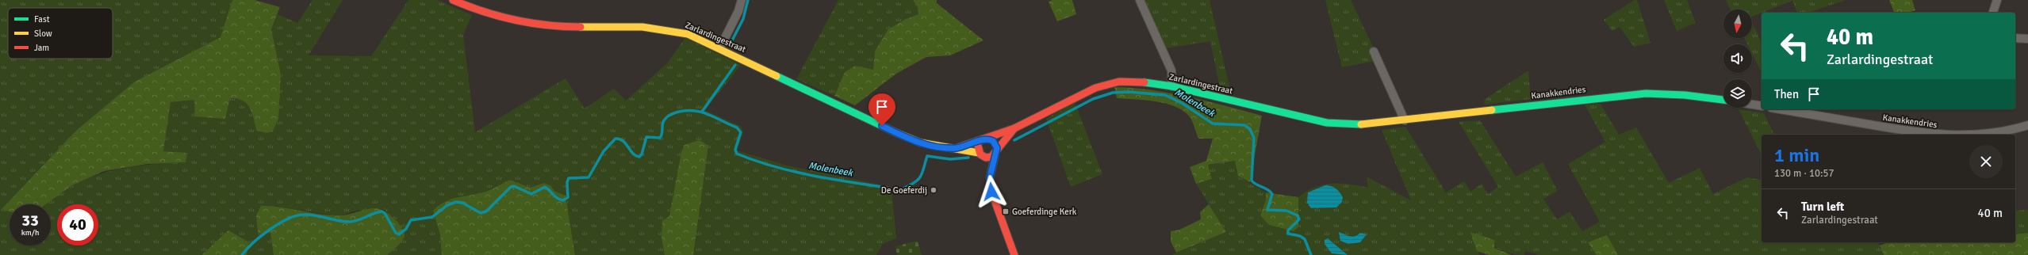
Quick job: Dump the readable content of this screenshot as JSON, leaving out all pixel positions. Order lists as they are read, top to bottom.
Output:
{
  "streets": {
    "street": ["Zarlardingestraat", "Kanakkendries"]
  },
  "crossings": [
    ["Zarlardingestraat", "Kanakkendries"]
  ],
  "water": ["Molenbeek"],
  "places": {
    "other": ["De Goeferdij"],
    "transit": ["Goeferdinge Kerk"]
  },
  "legend": ["Fast", "Slow", "Jam"],
  "north": "bottom",
  "page": {
    "turn": ["40 m", "Zarlardingestraat"],
    "then": "Then",
    "heading": ["1 min", "130 m · 10:57"],
    "list": [
      {
        "name": "Turn left",
        "note": "Zarlardingestraat",
        "value": "40 m"
      }
    ],
    "speed": "33 km/h",
    "limit": "40"
  }
}
